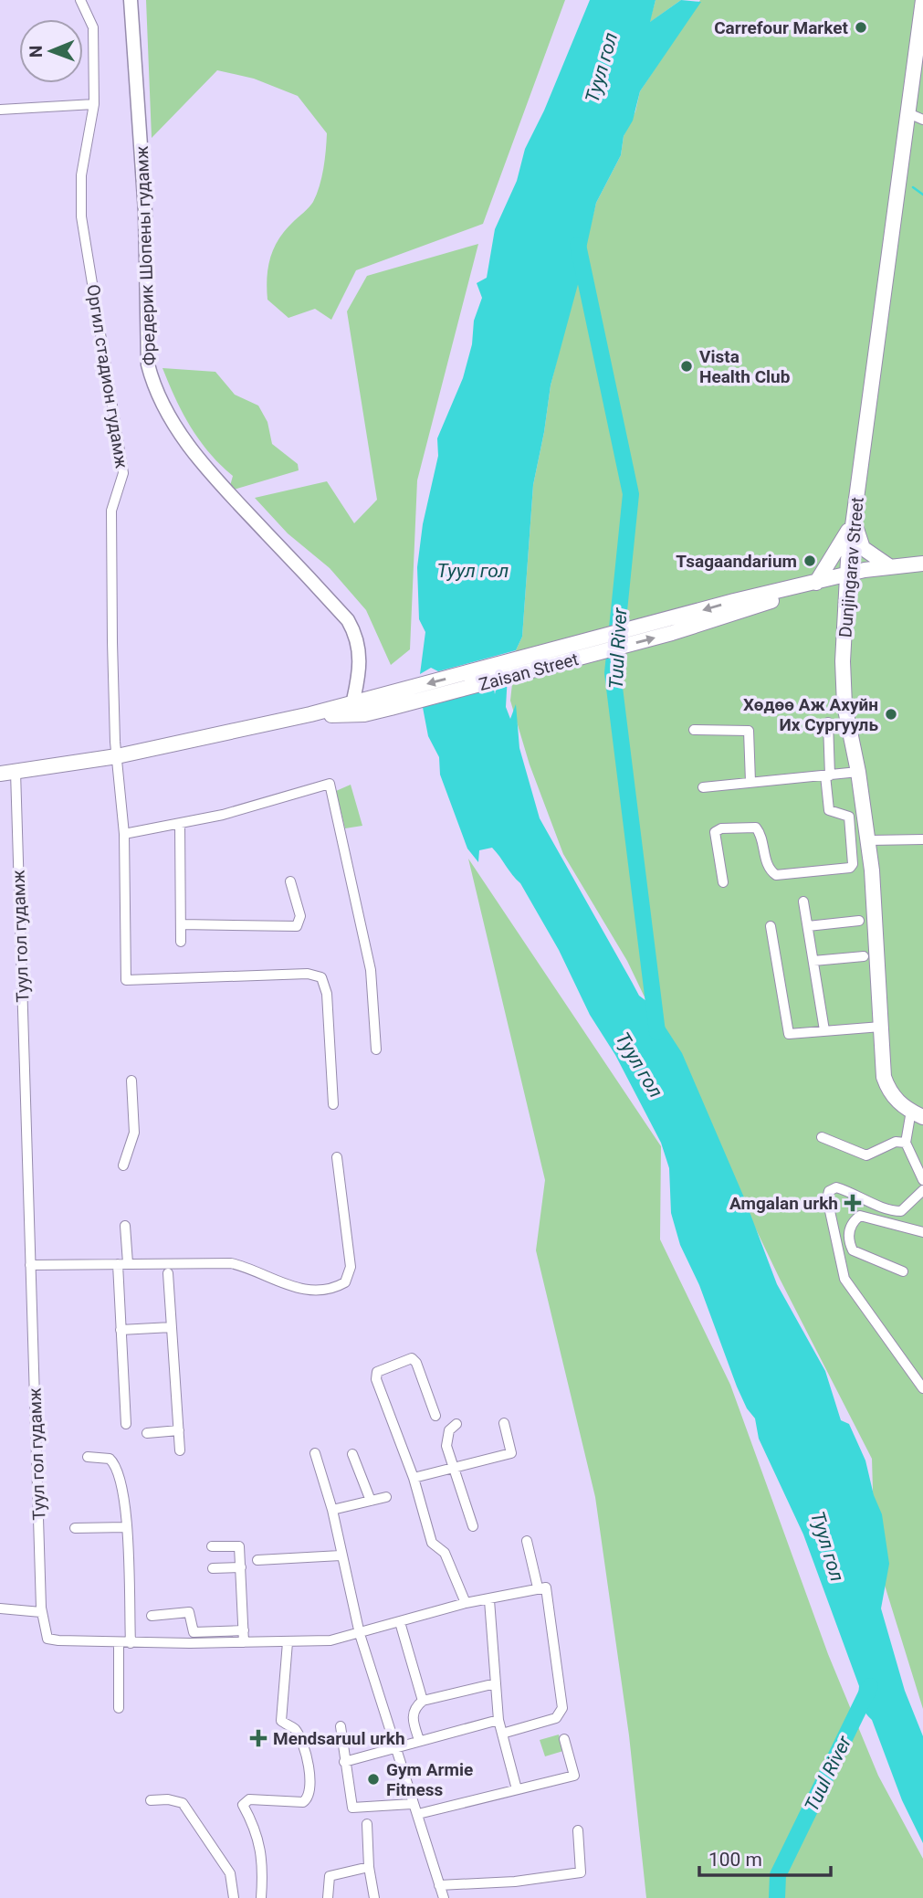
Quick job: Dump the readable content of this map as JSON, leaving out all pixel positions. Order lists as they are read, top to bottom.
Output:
{
  "streets": {
    "main road": ["Dunjingarav Street", "Zaisan Street"],
    "street": ["Фредерик Шопены гудамж", "Оргил стадион гудамж", "Туул гол гудамж"]
  },
  "crossings": [
    ["Фредерик Шопены гудамж", "Zaisan Street"],
    ["Оргил стадион гудамж", "Zaisan Street"],
    ["Dunjingarav Street", "Zaisan Street"],
    ["Zaisan Street", "Туул гол гудамж"]
  ],
  "water": ["Туул гол", "Tuul River"],
  "places": {
    "other": [
      "Carrefour Market",
      "Vista Health Club",
      "Tsagaandarium",
      "Хөдөө Аж Ахуйн Их Сургууль",
      "Gym Armie Fitness"
    ],
    "health": ["Amgalan urkh", "Mendsaruul urkh"]
  },
  "scale_bar": "100 m",
  "north": "left"
}
